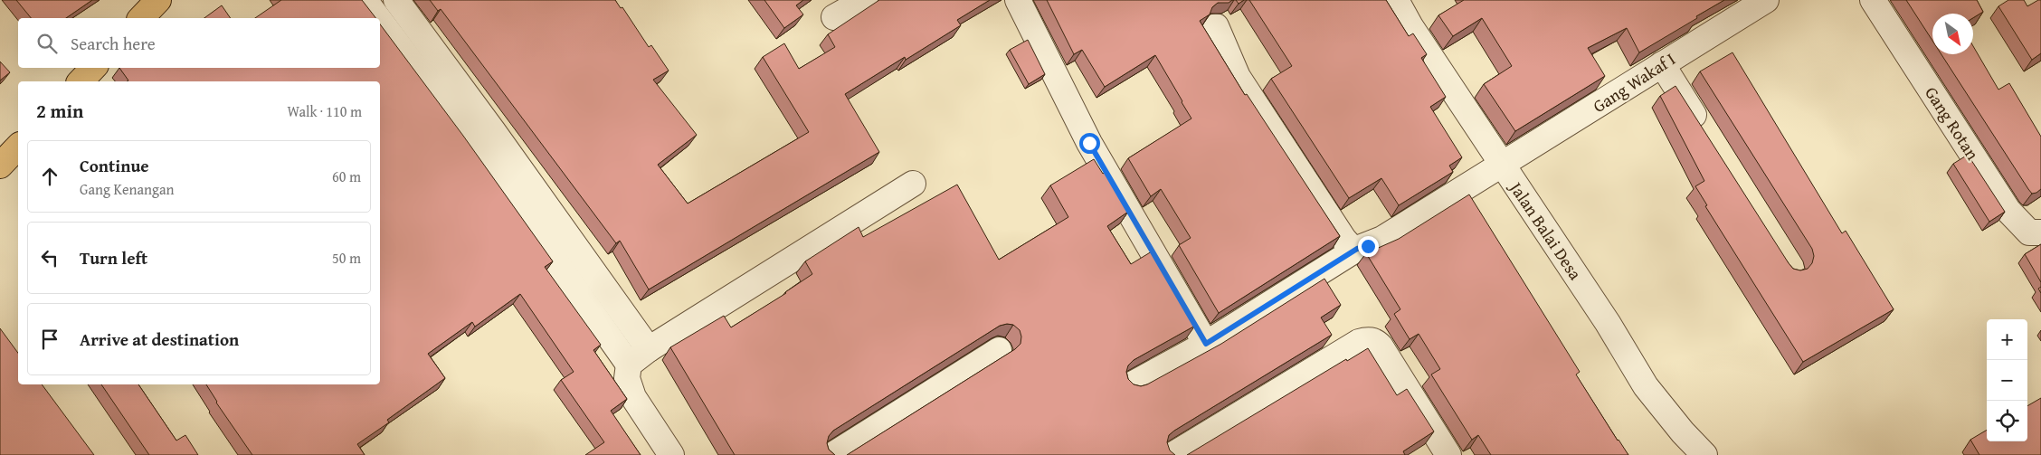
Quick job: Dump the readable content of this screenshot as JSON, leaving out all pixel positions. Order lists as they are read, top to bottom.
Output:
{
  "streets": {
    "street": ["Gang Wakaf I", "Gang Rotan", "Jalan Balai Desa"]
  },
  "crossings": [
    ["Gang Wakaf I", "Jalan Balai Desa"]
  ],
  "north": "bottom right",
  "page": {
    "search": "Search here",
    "heading": ["2 min", "Walk · 110 m"],
    "list": [
      ["Continue", "Gang Kenangan", "60 m"],
      ["Turn left", "50 m"],
      "Arrive at destination"
    ],
    "map_buttons": ["+", "−"]
  }
}
